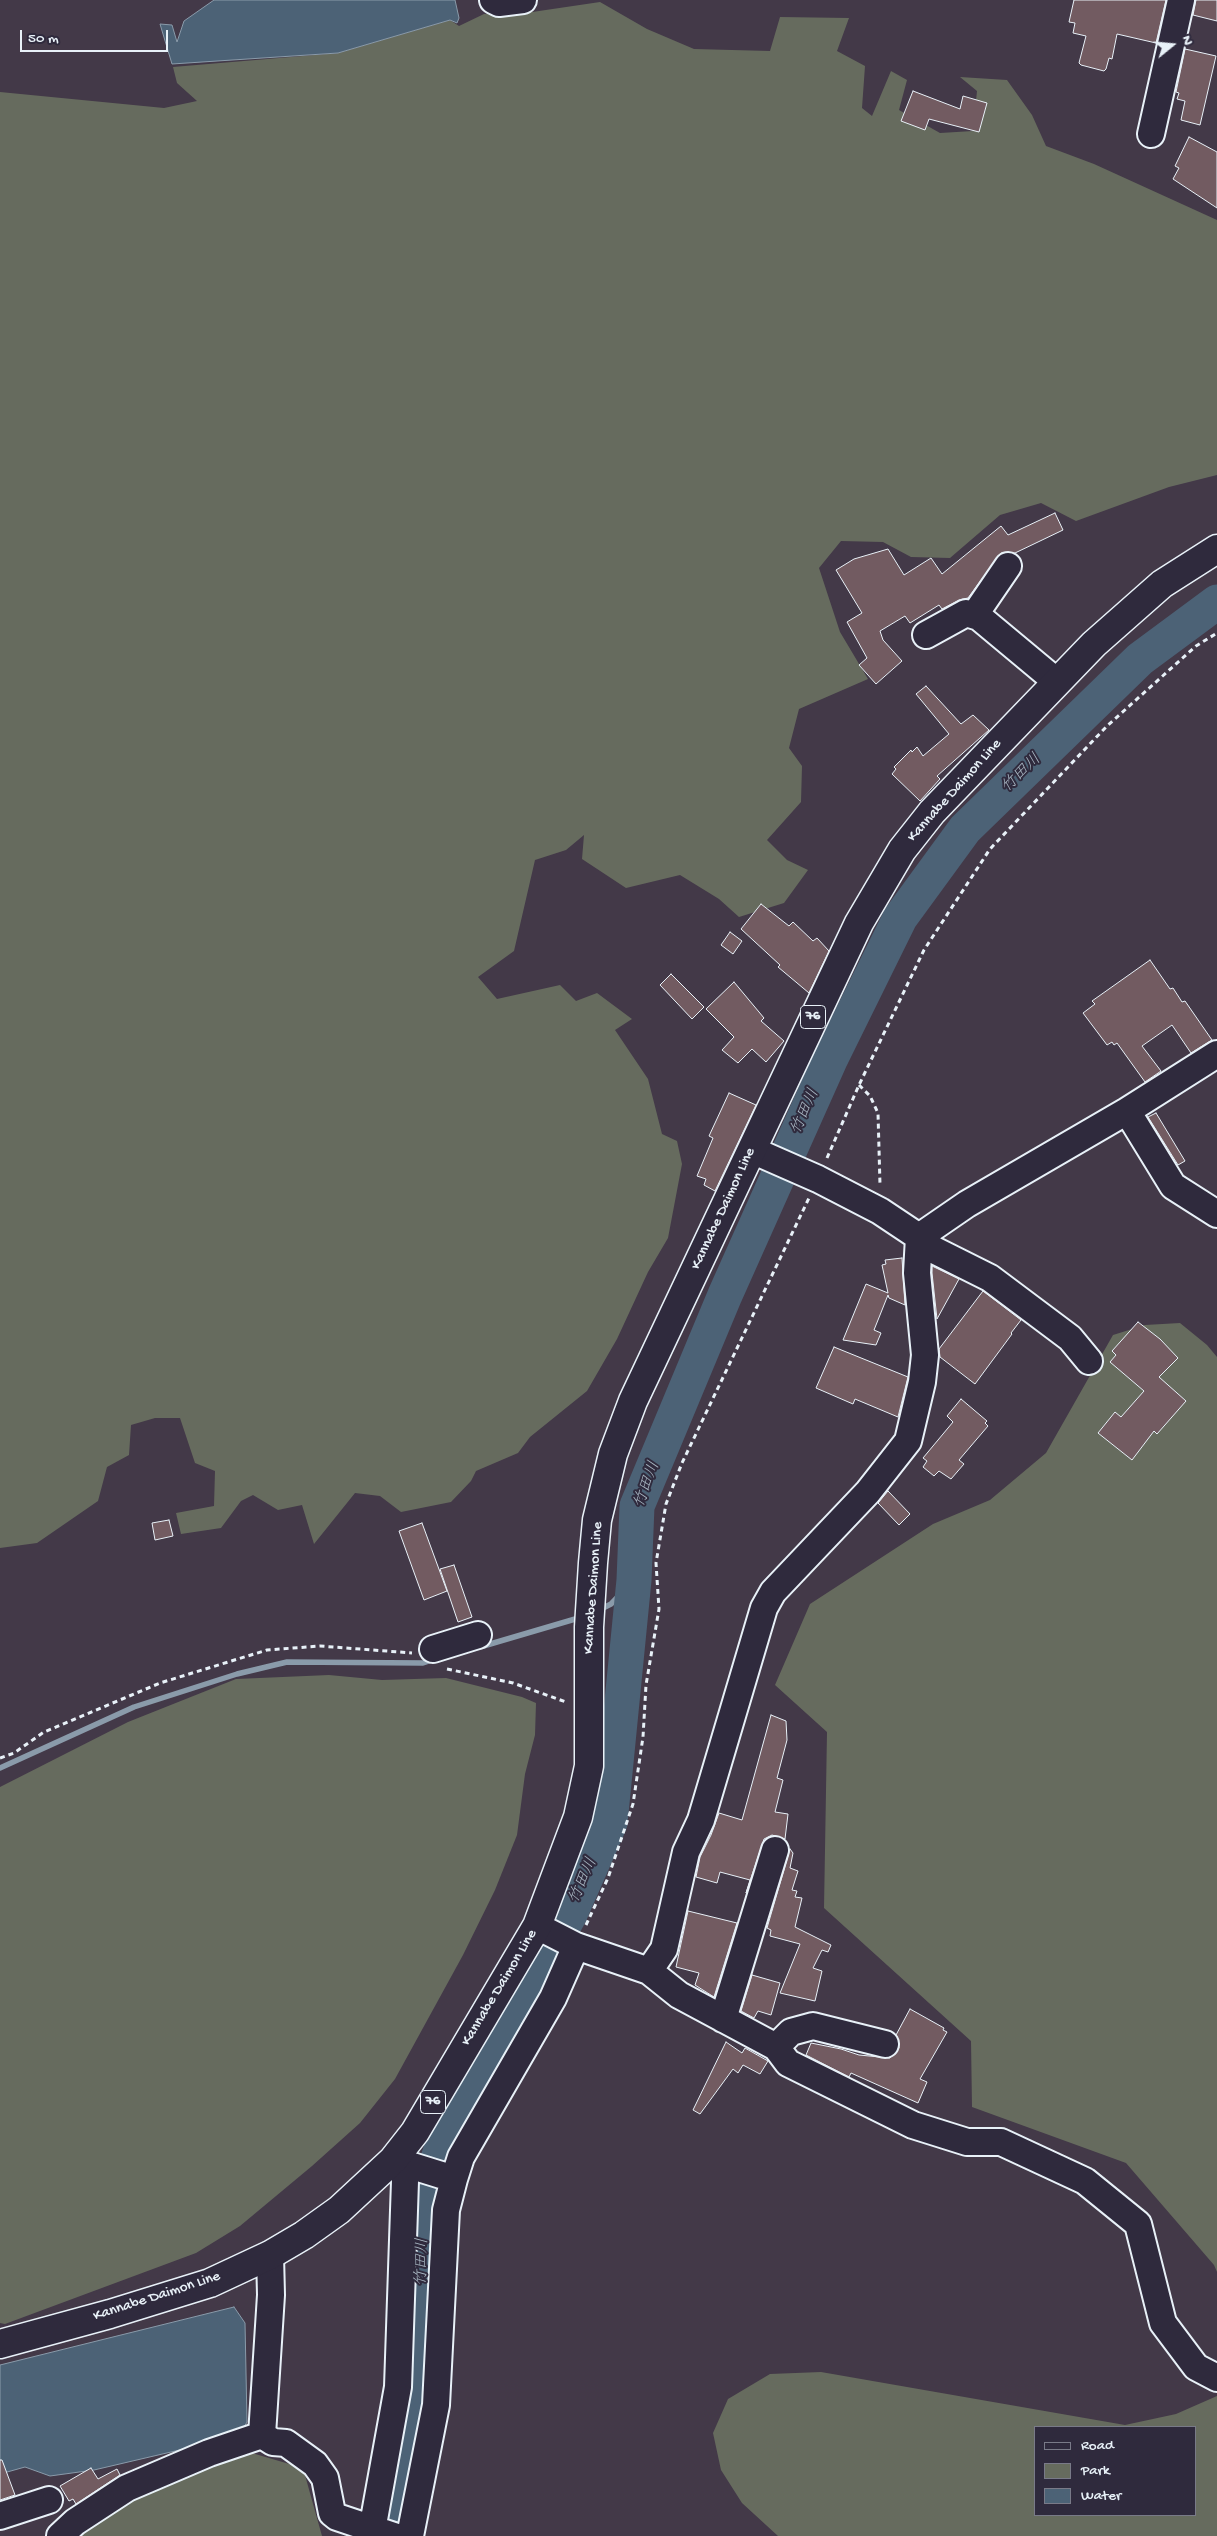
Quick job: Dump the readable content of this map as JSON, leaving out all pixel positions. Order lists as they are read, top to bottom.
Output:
{
  "streets": {
    "main road": ["Kannabe Daimon Line", "76"]
  },
  "water": ["竹田川"],
  "legend": ["Road", "Park", "Water"],
  "scale_bar": "50 m",
  "north": "right"
}
